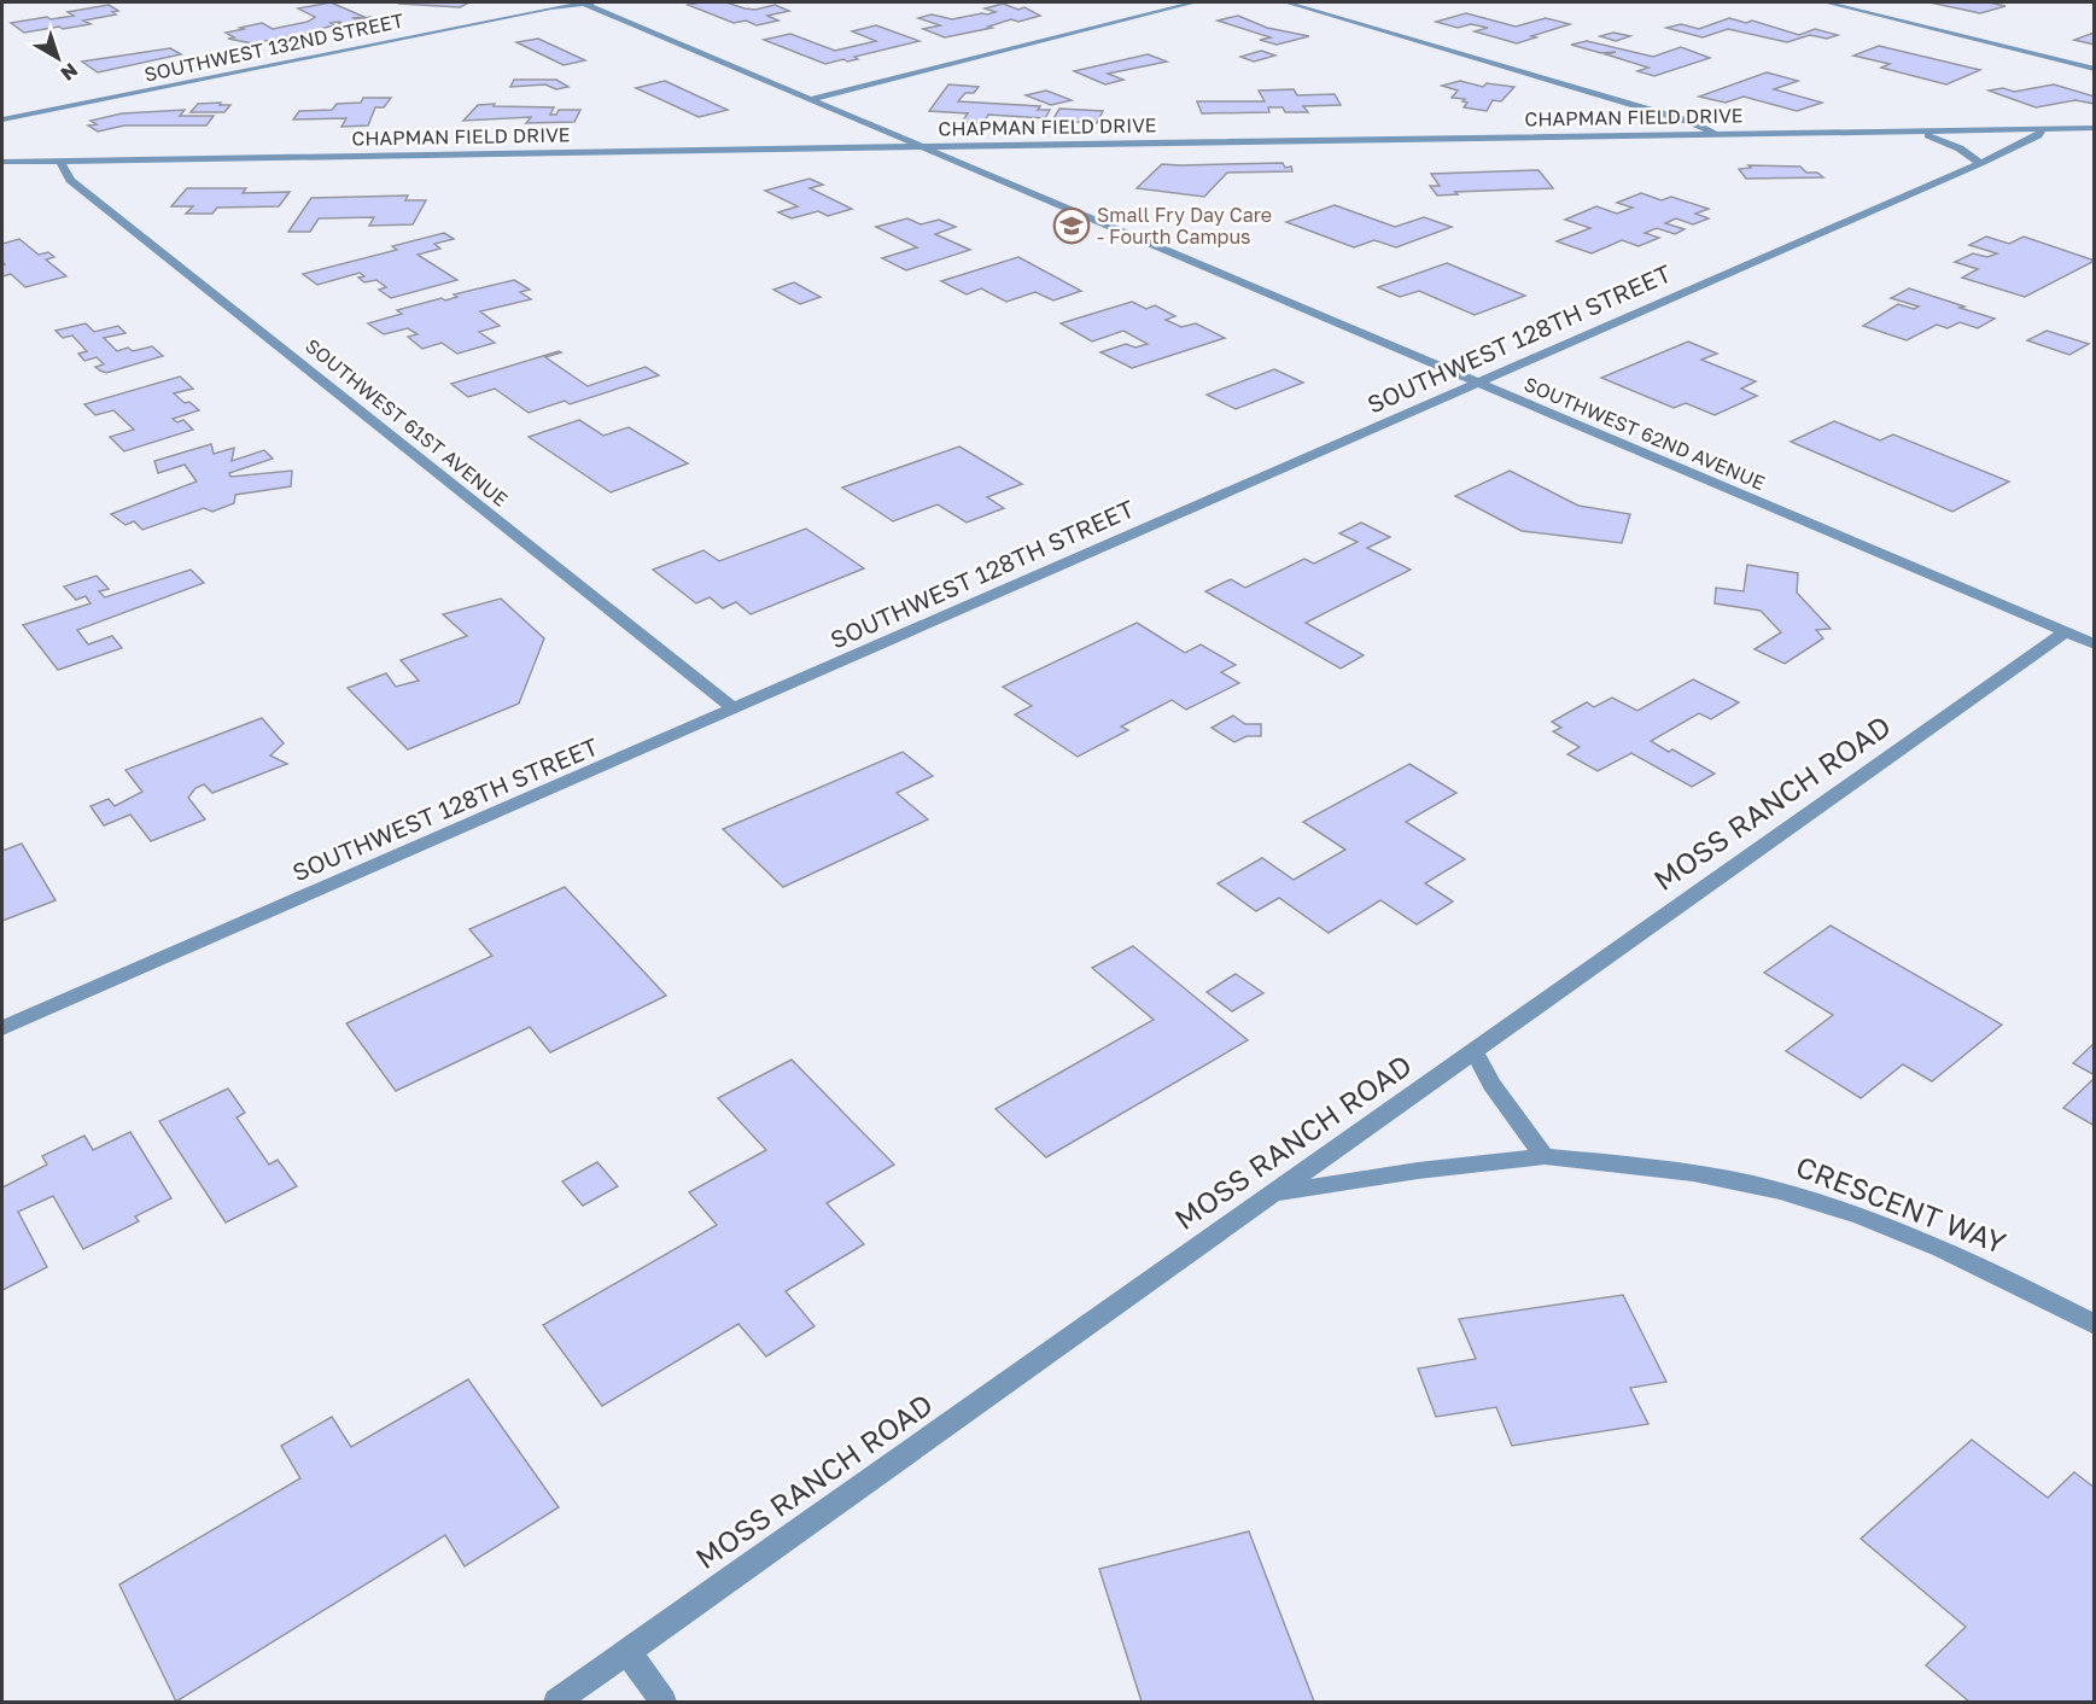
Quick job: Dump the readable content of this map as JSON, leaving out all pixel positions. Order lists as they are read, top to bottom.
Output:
{
  "streets": {
    "street": [
      "SOUTHWEST 132ND STREET",
      "CHAPMAN FIELD DRIVE",
      "SOUTHWEST 128TH STREET",
      "SOUTHWEST 61ST AVENUE",
      "SOUTHWEST 62ND AVENUE",
      "MOSS RANCH ROAD",
      "CRESCENT WAY"
    ]
  },
  "crossings": [
    ["SOUTHWEST 132ND STREET", "SOUTHWEST 62ND AVENUE"],
    ["CHAPMAN FIELD DRIVE", "SOUTHWEST 128TH STREET"],
    ["CHAPMAN FIELD DRIVE", "SOUTHWEST 61ST AVENUE"],
    ["CHAPMAN FIELD DRIVE", "SOUTHWEST 62ND AVENUE"],
    ["SOUTHWEST 128TH STREET", "SOUTHWEST 61ST AVENUE"],
    ["SOUTHWEST 128TH STREET", "SOUTHWEST 62ND AVENUE"],
    ["SOUTHWEST 62ND AVENUE", "MOSS RANCH ROAD"],
    ["MOSS RANCH ROAD", "CRESCENT WAY"]
  ],
  "places": {
    "school or university": ["Small Fry Day Care - Fourth Campus"]
  },
  "north": "bottom right"
}
